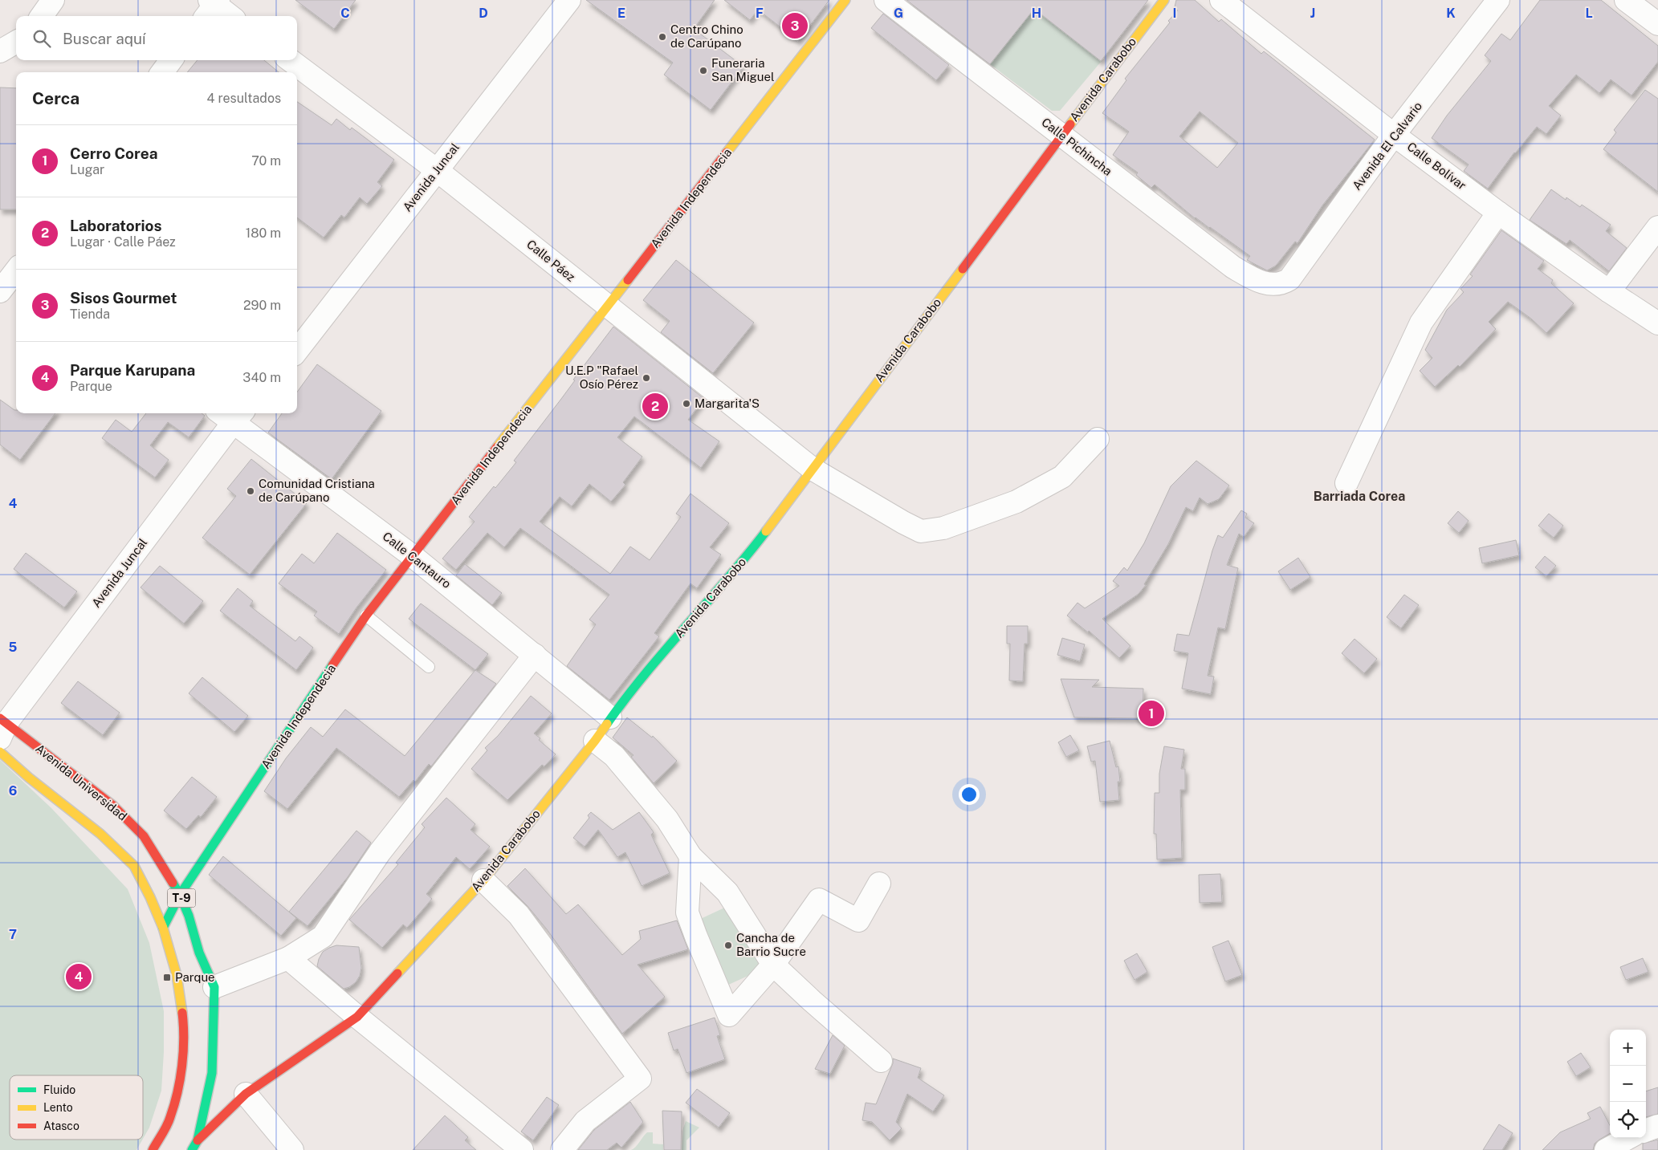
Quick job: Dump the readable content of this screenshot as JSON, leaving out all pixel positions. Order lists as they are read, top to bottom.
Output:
{
  "streets": {
    "main road": [
      "Avenida Carabobo",
      "Avenida Independecia",
      "Avenida Universidad",
      "T-9"
    ],
    "street": [
      "Avenida El Calvario",
      "Calle Pichincha",
      "Calle Bolívar",
      "Avenida Juncal",
      "Calle Páez",
      "Calle Cantauro"
    ]
  },
  "crossings": [
    ["Avenida Carabobo", "Calle Pichincha"],
    ["Avenida Carabobo", "Calle Páez"],
    ["Avenida Carabobo", "Calle Cantauro"],
    ["Avenida Carabobo", "Avenida Universidad"],
    ["Avenida El Calvario", "Calle Pichincha"],
    ["Avenida El Calvario", "Calle Bolívar"],
    ["Avenida Juncal", "Calle Páez"],
    ["Avenida Juncal", "Calle Cantauro"],
    ["Avenida Juncal", "Avenida Universidad"],
    ["Avenida Independecia", "Calle Páez"],
    ["Avenida Independecia", "Calle Cantauro"],
    ["Avenida Independecia", "Avenida Universidad"],
    ["Avenida Independecia", "T-9"]
  ],
  "districts": ["Barriada Corea"],
  "places": {
    "other": [
      "Centro Chino de Carúpano",
      "Funeraria San Miguel",
      "U.E.P \"Rafael Osío Pérez",
      "Margarita'S",
      "Comunidad Cristiana de Carúpano",
      "Cancha de Barrio Sucre"
    ],
    "transit": ["Parque"]
  },
  "legend": ["Fluido", "Lento", "Atasco"],
  "page": {
    "pins": [
      "3",
      "2",
      "1",
      "4"
    ],
    "search": "Buscar aquí",
    "heading": ["Cerca", "4 resultados"],
    "list": [
      {
        "mark": "1",
        "name": "Cerro Corea",
        "note": "Lugar",
        "value": "70 m"
      },
      {
        "mark": "2",
        "name": "Laboratorios",
        "note": "Lugar · Calle Páez",
        "value": "180 m"
      },
      {
        "mark": "3",
        "name": "Sisos Gourmet",
        "note": "Tienda",
        "value": "290 m"
      },
      {
        "mark": "4",
        "name": "Parque Karupana",
        "note": "Parque",
        "value": "340 m"
      }
    ],
    "map_buttons": ["+", "−"]
  },
  "grid": {
    "columns": [
      "C",
      "D",
      "E",
      "F",
      "G",
      "H",
      "I",
      "J",
      "K",
      "L"
    ],
    "rows": [
      "4",
      "5",
      "6",
      "7"
    ]
  }
}
